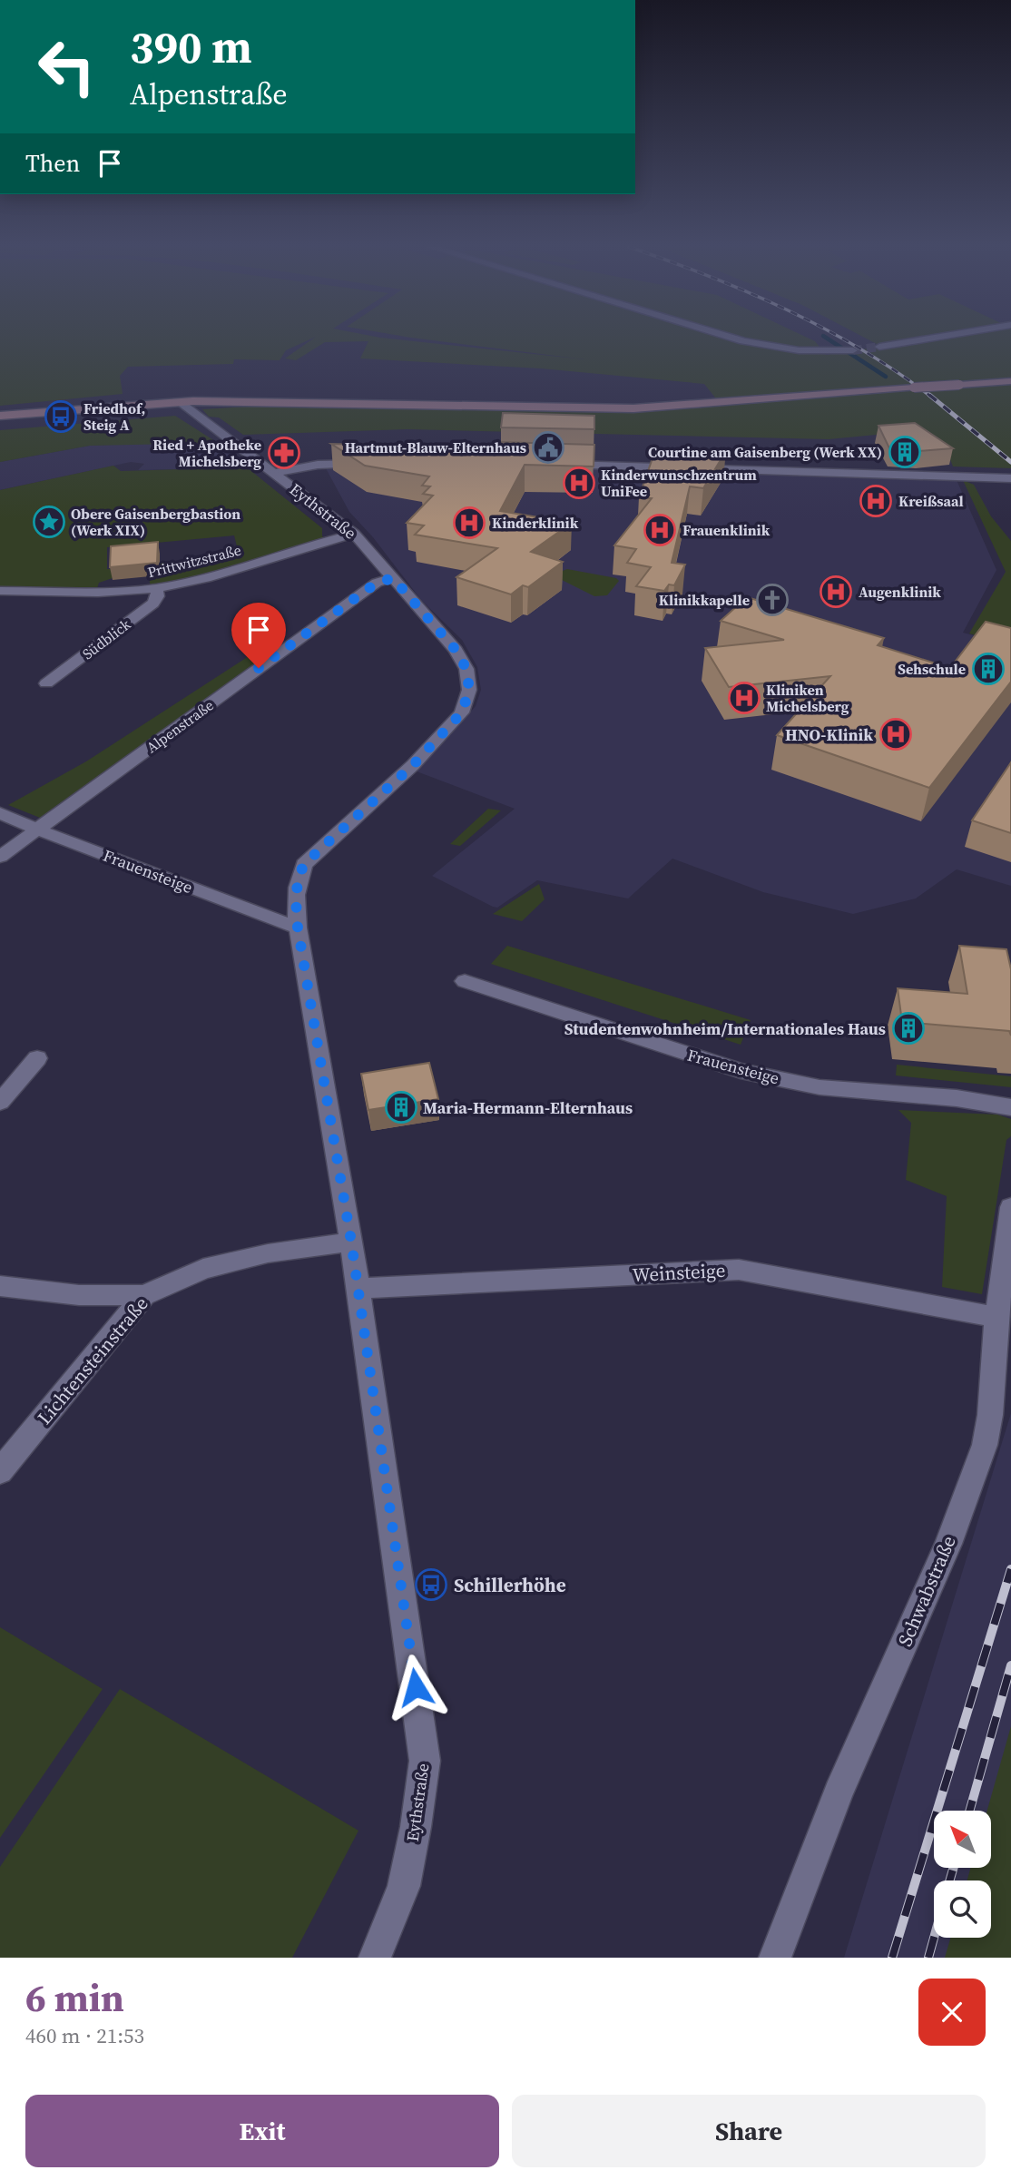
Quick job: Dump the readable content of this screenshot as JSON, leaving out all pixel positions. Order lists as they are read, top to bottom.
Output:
{
  "streets": {
    "street": [
      "Eythstraße",
      "Prittwitzstraße",
      "Südblick",
      "Alpenstraße",
      "Frauensteige",
      "Weinsteige",
      "Lichtensteinstraße",
      "Schwabstraße"
    ]
  },
  "crossings": [
    ["Eythstraße", "Prittwitzstraße"],
    ["Eythstraße", "Alpenstraße"],
    ["Eythstraße", "Frauensteige"],
    ["Eythstraße", "Weinsteige"],
    ["Eythstraße", "Lichtensteinstraße"],
    ["Prittwitzstraße", "Südblick"],
    ["Alpenstraße", "Frauensteige"],
    ["Weinsteige", "Schwabstraße"]
  ],
  "places": {
    "bus stop": ["Friedhof, Steig A", "Schillerhöhe"],
    "public building": ["Hartmut-Blauw-Elternhaus"],
    "building": [
      "Courtine am Gaisenberg (Werk XX)",
      "Sehschule",
      "Studentenwohnheim/Internationales Haus",
      "Maria-Hermann-Elternhaus"
    ],
    "pharmacy": ["Ried + Apotheke Michelsberg"],
    "hospital": [
      "Kinderwunschzentrum UniFee",
      "Kreißsaal",
      "Kinderklinik",
      "Frauenklinik",
      "Augenklinik",
      "Kliniken Michelsberg",
      "HNO-Klinik"
    ],
    "place": ["Obere Gaisenbergbastion (Werk XIX)"],
    "church": ["Klinikkapelle"]
  },
  "north": "top left",
  "page": {
    "turn": ["390 m", "Alpenstraße"],
    "then": "Then",
    "heading": ["6 min", "460 m · 21:53"],
    "buttons": ["Exit", "Share"]
  }
}
